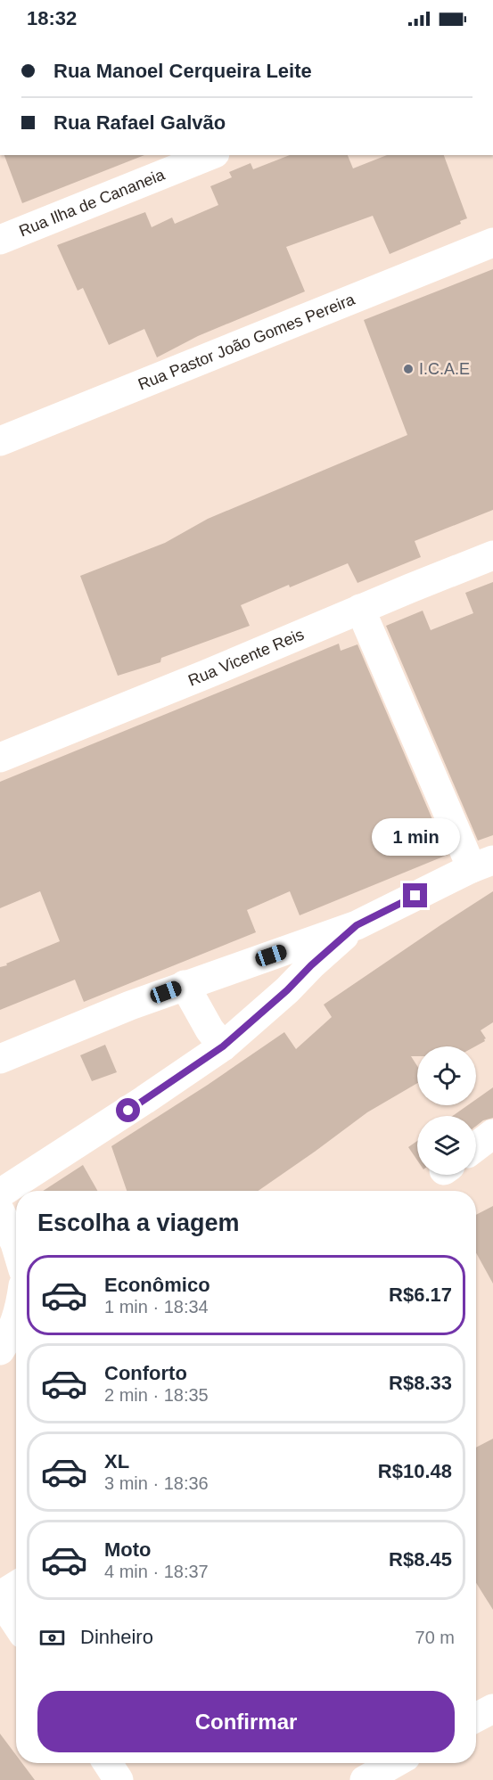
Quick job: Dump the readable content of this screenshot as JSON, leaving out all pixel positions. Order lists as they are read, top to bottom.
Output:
{
  "streets": {
    "street": ["Rua Ilha de Cananeia", "Rua Pastor João Gomes Pereira", "Rua Vicente Reis"]
  },
  "places": ["I.C.A.E"],
  "page": {
    "status": "18:32",
    "banner": ["Rua Manoel Cerqueira Leite", "Rua Rafael Galvão"],
    "bubble": "1 min",
    "heading": "Escolha a viagem",
    "list": [
      {
        "name": "Econômico",
        "note": "1 min · 18:34",
        "value": "R$6.17"
      },
      {
        "name": "Conforto",
        "note": "2 min · 18:35",
        "value": "R$8.33"
      },
      {
        "name": "XL",
        "note": "3 min · 18:36",
        "value": "R$10.48"
      },
      {
        "name": "Moto",
        "note": "4 min · 18:37",
        "value": "R$8.45"
      }
    ],
    "pay": ["Dinheiro", "70 m"],
    "buttons": "Confirmar"
  }
}
